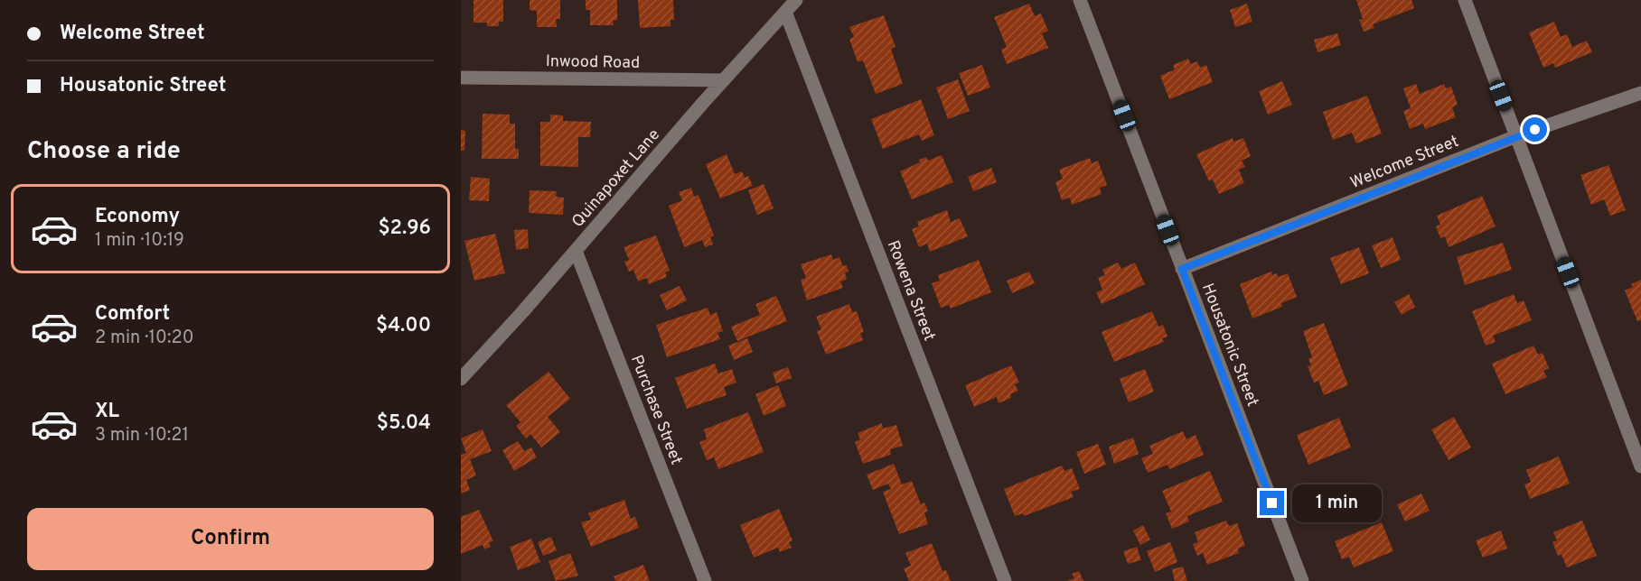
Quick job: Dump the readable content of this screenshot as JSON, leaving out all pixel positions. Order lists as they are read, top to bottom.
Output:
{
  "streets": {
    "street": [
      "Inwood Road",
      "Welcome Street",
      "Quinapoxet Lane",
      "Rowena Street",
      "Housatonic Street",
      "Purchase Street"
    ]
  },
  "crossings": [
    ["Inwood Road", "Quinapoxet Lane"],
    ["Welcome Street", "Housatonic Street"],
    ["Quinapoxet Lane", "Rowena Street"],
    ["Quinapoxet Lane", "Purchase Street"]
  ],
  "page": {
    "banner": ["Welcome Street", "Housatonic Street"],
    "heading": "Choose a ride",
    "list": [
      {
        "name": "Economy",
        "note": "1 min · 10:19",
        "value": "$2.96"
      },
      {
        "name": "Comfort",
        "note": "2 min · 10:20",
        "value": "$4.00"
      },
      {
        "name": "XL",
        "note": "3 min · 10:21",
        "value": "$5.04"
      }
    ],
    "bubble": "1 min",
    "buttons": "Confirm"
  }
}
